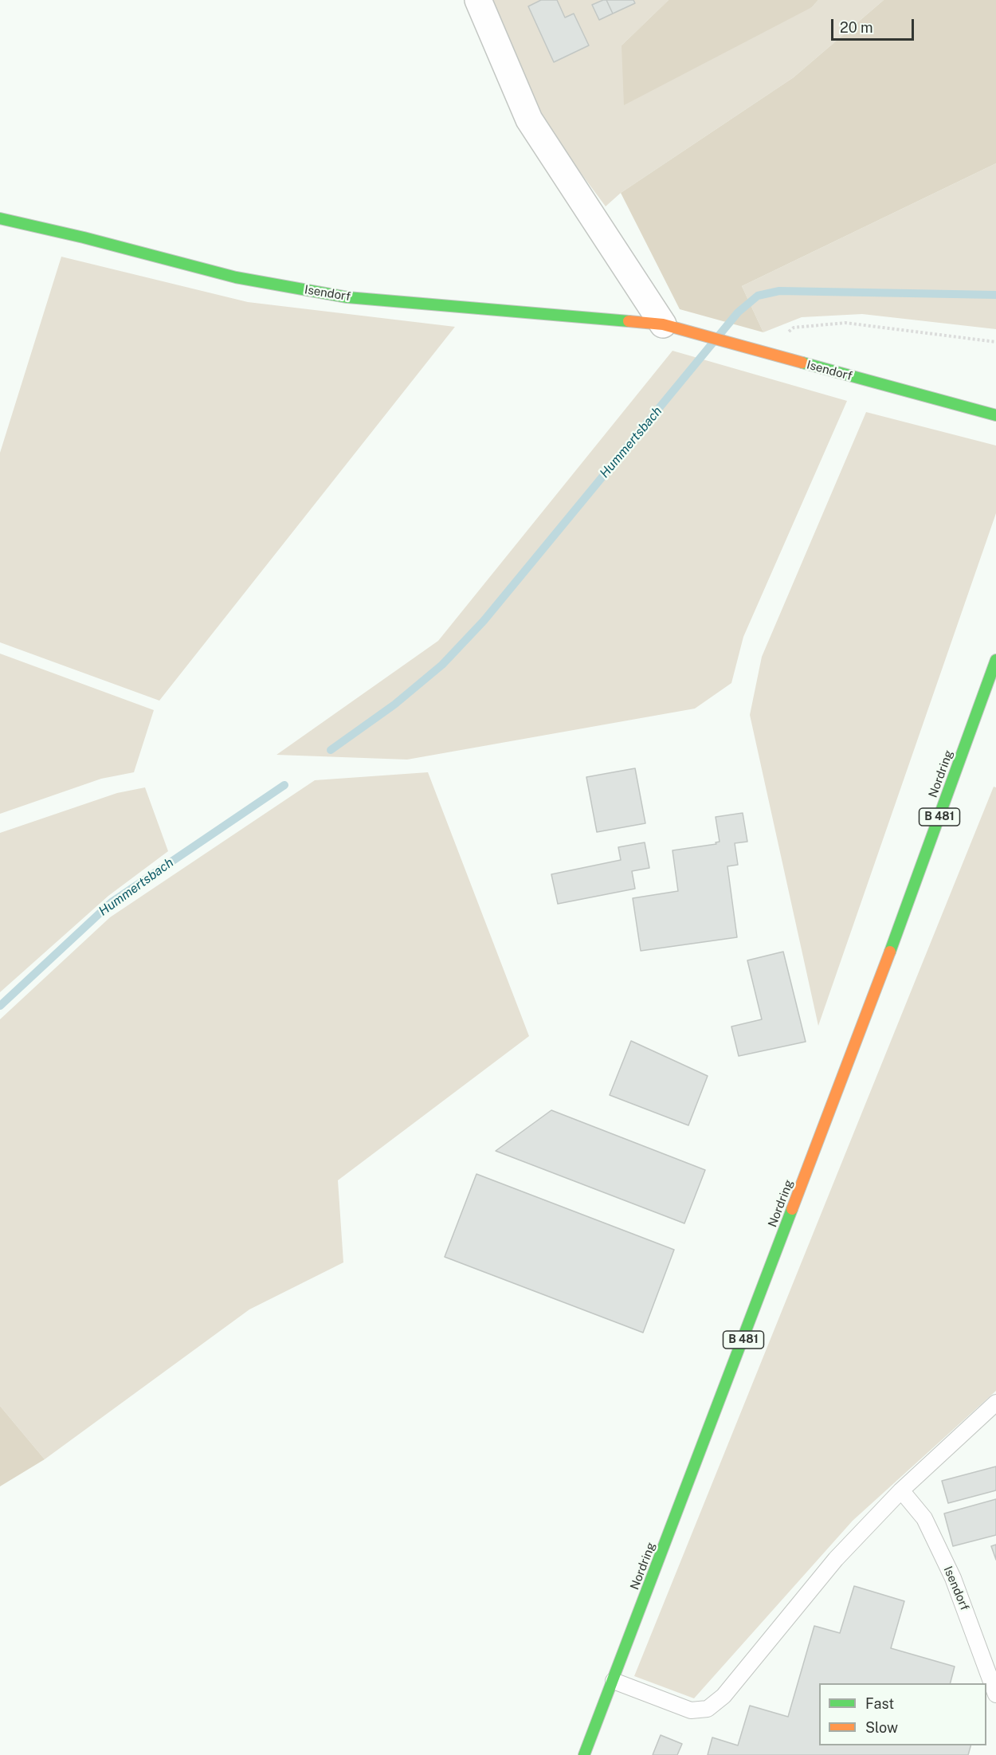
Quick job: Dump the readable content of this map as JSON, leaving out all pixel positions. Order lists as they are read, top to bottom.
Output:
{
  "streets": {
    "main road": ["Isendorf", "Nordring", "B 481"]
  },
  "water": ["Hummertsbach"],
  "legend": ["Fast", "Slow"],
  "scale_bar": "20 m"
}
